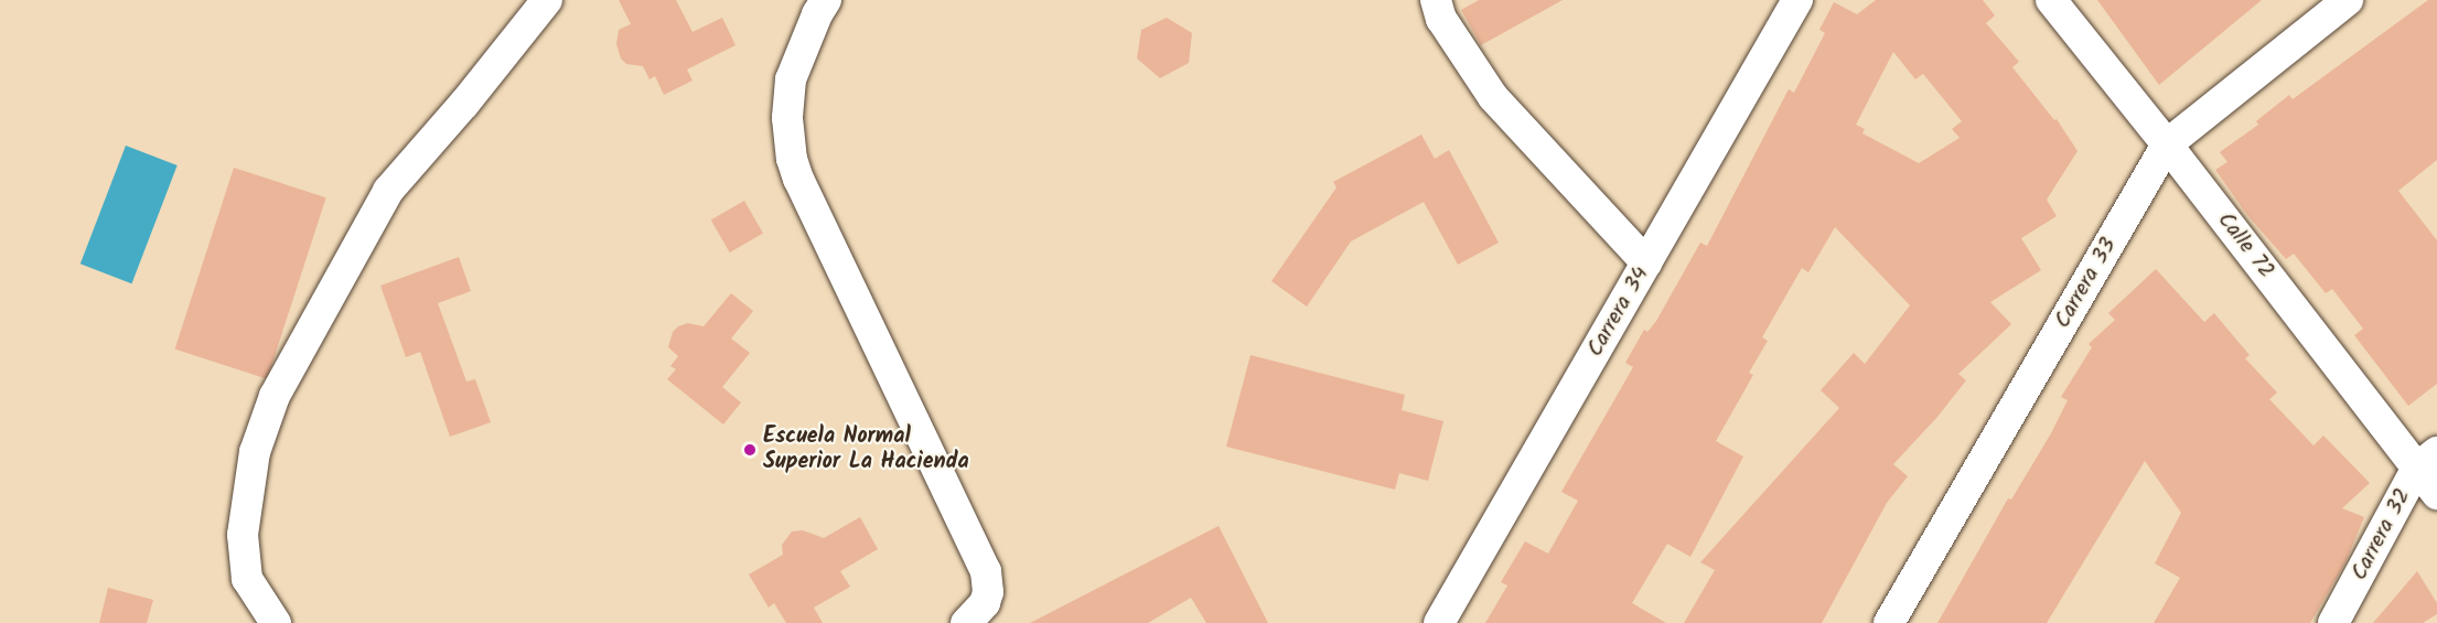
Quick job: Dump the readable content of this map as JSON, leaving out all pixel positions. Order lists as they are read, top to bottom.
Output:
{
  "streets": {
    "street": [
      "Calle 72",
      "Carrera 33",
      "Carrera 34",
      "Carrera 32"
    ]
  },
  "crossings": [
    ["Calle 72", "Carrera 33"],
    ["Calle 72", "Carrera 32"]
  ],
  "places": ["Escuela Normal Superior La Hacienda"]
}
